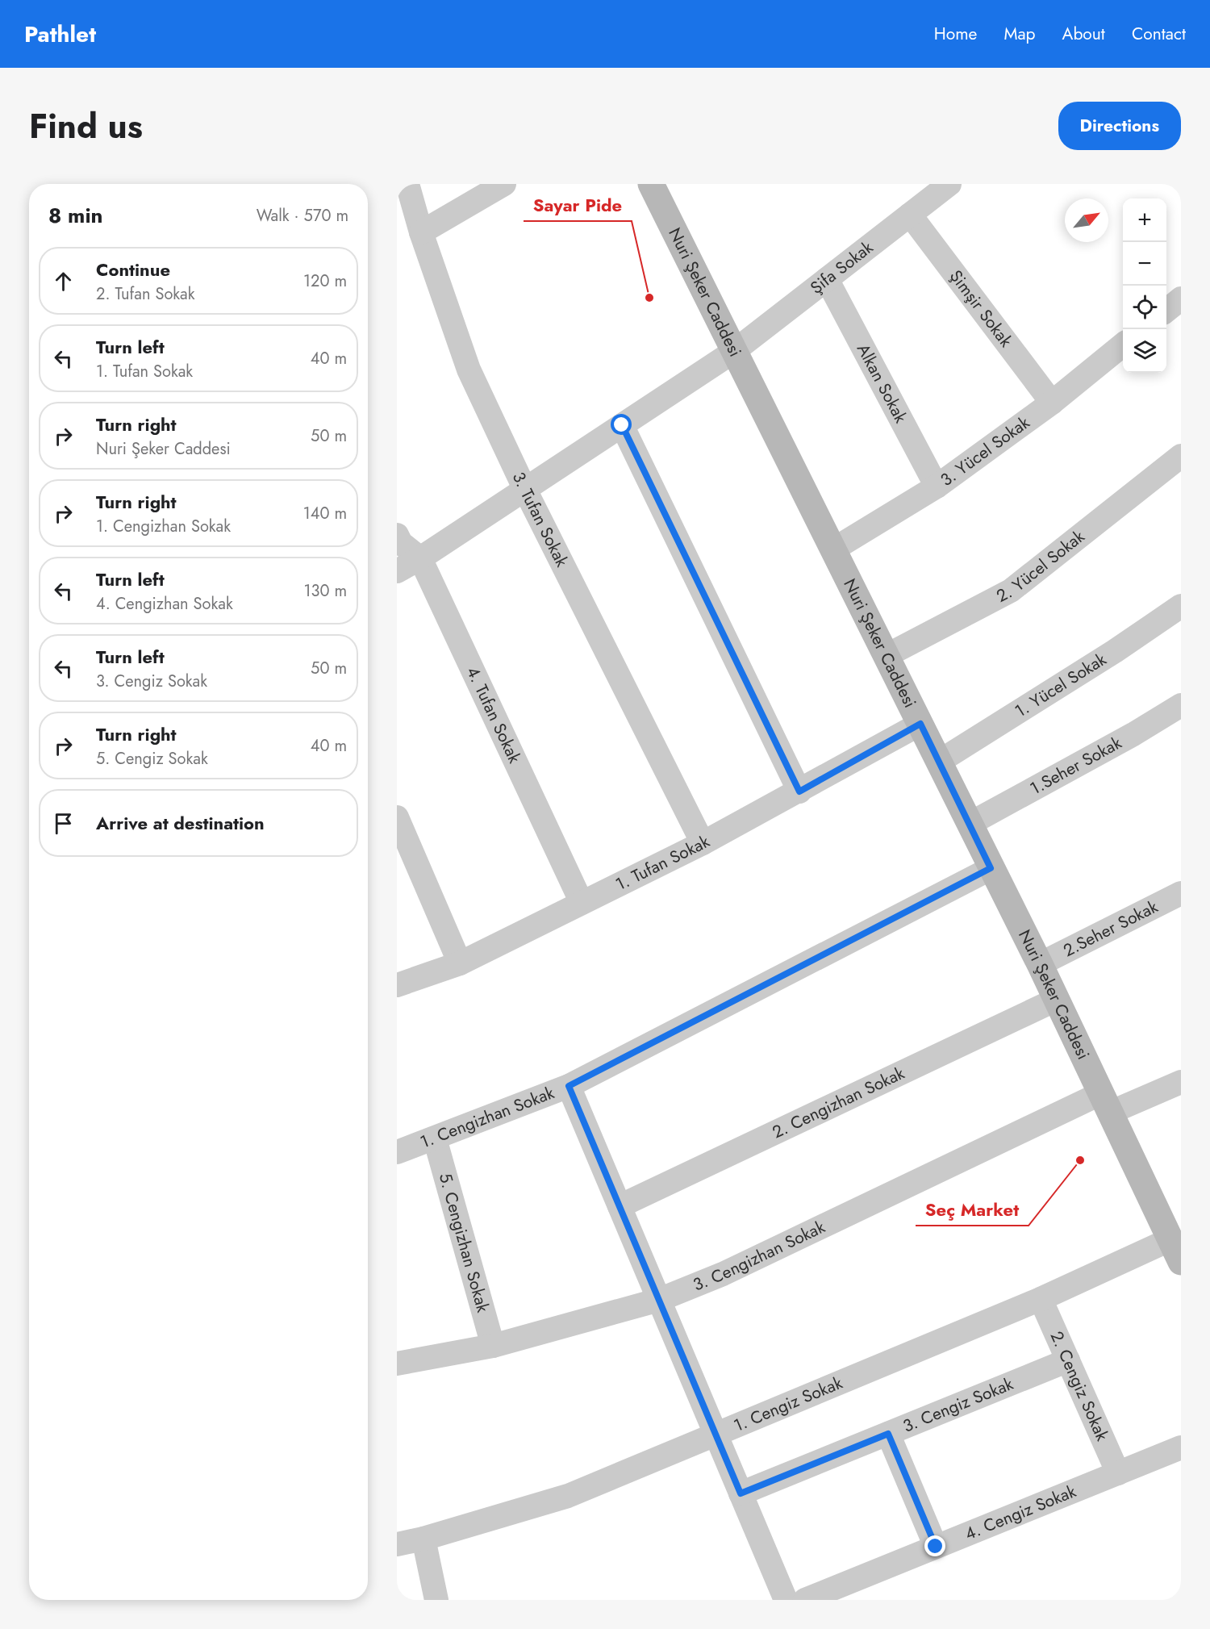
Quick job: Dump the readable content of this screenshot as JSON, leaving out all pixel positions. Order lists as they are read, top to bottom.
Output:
{
  "streets": {
    "street": [
      "Şifa Sokak",
      "Nuri Şeker Caddesi",
      "Şimşir Sokak",
      "Alkan Sokak",
      "3. Yücel Sokak",
      "3. Tufan Sokak",
      "2. Yücel Sokak",
      "1. Yücel Sokak",
      "4. Tufan Sokak",
      "1.Seher Sokak",
      "1. Tufan Sokak",
      "2.Seher Sokak",
      "2. Cengizhan Sokak",
      "1. Cengizhan Sokak",
      "5. Cengizhan Sokak",
      "3. Cengizhan Sokak",
      "2. Cengiz Sokak",
      "1. Cengiz Sokak",
      "3. Cengiz Sokak",
      "4. Cengiz Sokak"
    ]
  },
  "crossings": [
    ["Şifa Sokak", "Nuri Şeker Caddesi"],
    ["Şifa Sokak", "Şimşir Sokak"],
    ["Şifa Sokak", "Alkan Sokak"],
    ["Şifa Sokak", "3. Tufan Sokak"],
    ["Şifa Sokak", "4. Tufan Sokak"],
    ["Nuri Şeker Caddesi", "3. Yücel Sokak"],
    ["Nuri Şeker Caddesi", "2. Yücel Sokak"],
    ["Nuri Şeker Caddesi", "1. Yücel Sokak"],
    ["Nuri Şeker Caddesi", "1.Seher Sokak"],
    ["Nuri Şeker Caddesi", "1. Tufan Sokak"],
    ["Nuri Şeker Caddesi", "2.Seher Sokak"],
    ["Nuri Şeker Caddesi", "2. Cengizhan Sokak"],
    ["Nuri Şeker Caddesi", "1. Cengizhan Sokak"],
    ["Nuri Şeker Caddesi", "3. Cengizhan Sokak"],
    ["Nuri Şeker Caddesi", "1. Cengiz Sokak"],
    ["Şimşir Sokak", "3. Yücel Sokak"],
    ["Alkan Sokak", "3. Yücel Sokak"],
    ["3. Tufan Sokak", "1. Tufan Sokak"],
    ["4. Tufan Sokak", "1. Tufan Sokak"],
    ["1. Cengizhan Sokak", "5. Cengizhan Sokak"],
    ["5. Cengizhan Sokak", "3. Cengizhan Sokak"],
    ["2. Cengiz Sokak", "1. Cengiz Sokak"],
    ["2. Cengiz Sokak", "3. Cengiz Sokak"],
    ["2. Cengiz Sokak", "4. Cengiz Sokak"]
  ],
  "places": ["Sayar Pide", "Seç Market"],
  "north": "top right",
  "page": {
    "header": "Pathlet",
    "nav": [
      "Home",
      "Map",
      "About",
      "Contact"
    ],
    "title": "Find us",
    "buttons": "Directions",
    "heading": ["8 min", "Walk · 570 m"],
    "map_buttons": ["+", "−"],
    "list": [
      ["Continue", "2. Tufan Sokak", "120 m"],
      ["Turn left", "1. Tufan Sokak", "40 m"],
      ["Turn right", "Nuri Şeker Caddesi", "50 m"],
      ["Turn right", "1. Cengizhan Sokak", "140 m"],
      ["Turn left", "4. Cengizhan Sokak", "130 m"],
      ["Turn left", "3. Cengiz Sokak", "50 m"],
      ["Turn right", "5. Cengiz Sokak", "40 m"],
      "Arrive at destination"
    ]
  }
}
